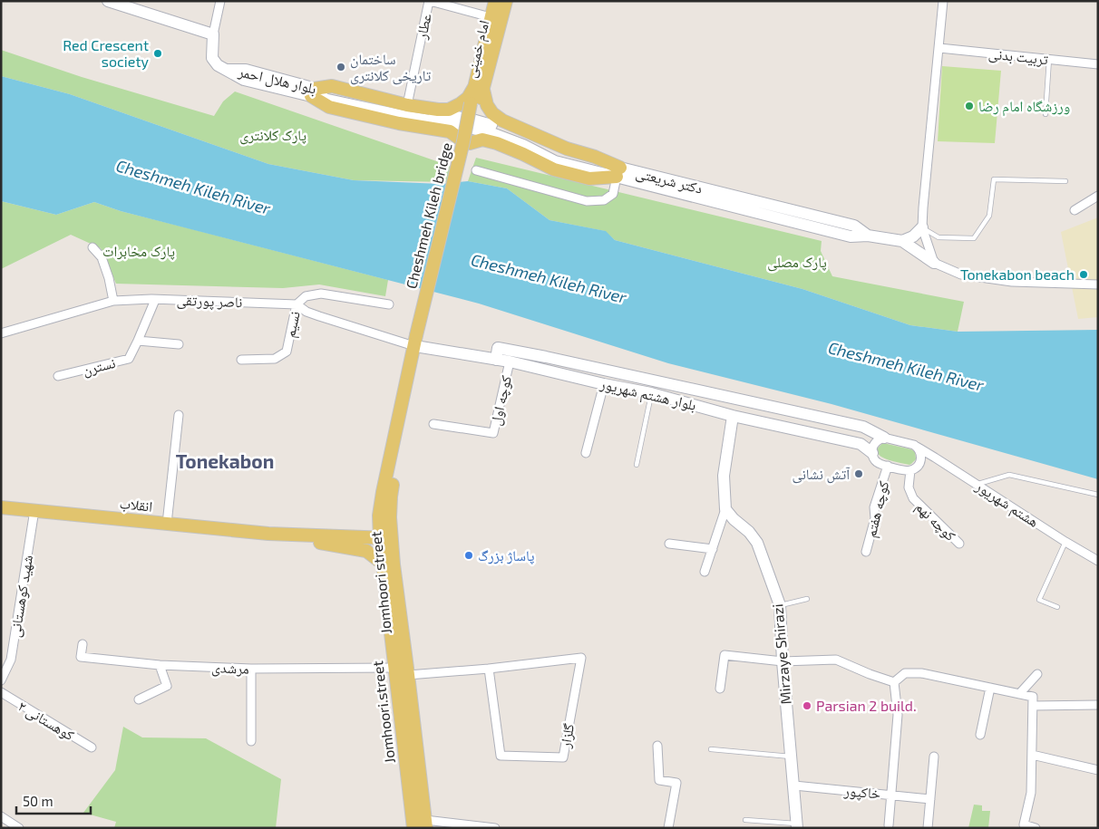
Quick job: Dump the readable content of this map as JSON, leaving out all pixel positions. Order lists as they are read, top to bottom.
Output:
{
  "streets": {
    "main road": [
      "امام خمینی",
      "Cheshmeh Kileh bridge",
      "انقلاب",
      "Jomhoori street",
      "Jomhoori.street"
    ],
    "street": [
      "عطار",
      "تربیت بدنی",
      "بلوار هلال احمر",
      "دکتر شریعتی",
      "ناصر پورتقی",
      "نسیم",
      "نسترن",
      "بلوار هشتم شهریور",
      "کوچه اول",
      "هشتم شهریور",
      "کوچه هفتم",
      "کوچه نهم",
      "شهید کوهستانی",
      "Mirzaye Shirazi",
      "مرشدی",
      "کوهستانی ۲",
      "گلزار",
      "خاکپور"
    ]
  },
  "crossings": [
    ["امام خمینی", "Cheshmeh Kileh bridge"],
    ["بلوار هلال احمر", "دکتر شریعتی"],
    ["Cheshmeh Kileh bridge", "ناصر پورتقی"],
    ["Cheshmeh Kileh bridge", "بلوار هشتم شهریور"],
    ["Cheshmeh Kileh bridge", "Jomhoori street"],
    ["ناصر پورتقی", "نسیم"],
    ["ناصر پورتقی", "نسترن"],
    ["ناصر پورتقی", "بلوار هشتم شهریور"],
    ["ناصر پورتقی", "Jomhoori street"],
    ["بلوار هشتم شهریور", "کوچه اول"],
    ["بلوار هشتم شهریور", "هشتم شهریور"],
    ["بلوار هشتم شهریور", "Jomhoori street"],
    ["انقلاب", "Jomhoori street"],
    ["انقلاب", "شهید کوهستانی"],
    ["انقلاب", "Jomhoori.street"],
    ["Jomhoori street", "Jomhoori.street"],
    ["Jomhoori street", "گلزار"],
    ["Mirzaye Shirazi", "خاکپور"],
    ["مرشدی", "Jomhoori.street"]
  ],
  "districts": ["Tonekabon"],
  "water": ["Cheshmeh Kileh River"],
  "parks": ["پارک کلانتری", "پارک مخابرات", "پارک مصلی"],
  "places": [
    "Red Crescent society",
    "ساختمان تاریخی کلانتری",
    "ورزشگاه امام رضا",
    "Tonekabon beach",
    "آتش نشانی",
    "پاساژ بزرگ",
    "Parsian 2 build."
  ],
  "scale_bar": "50 m"
}
